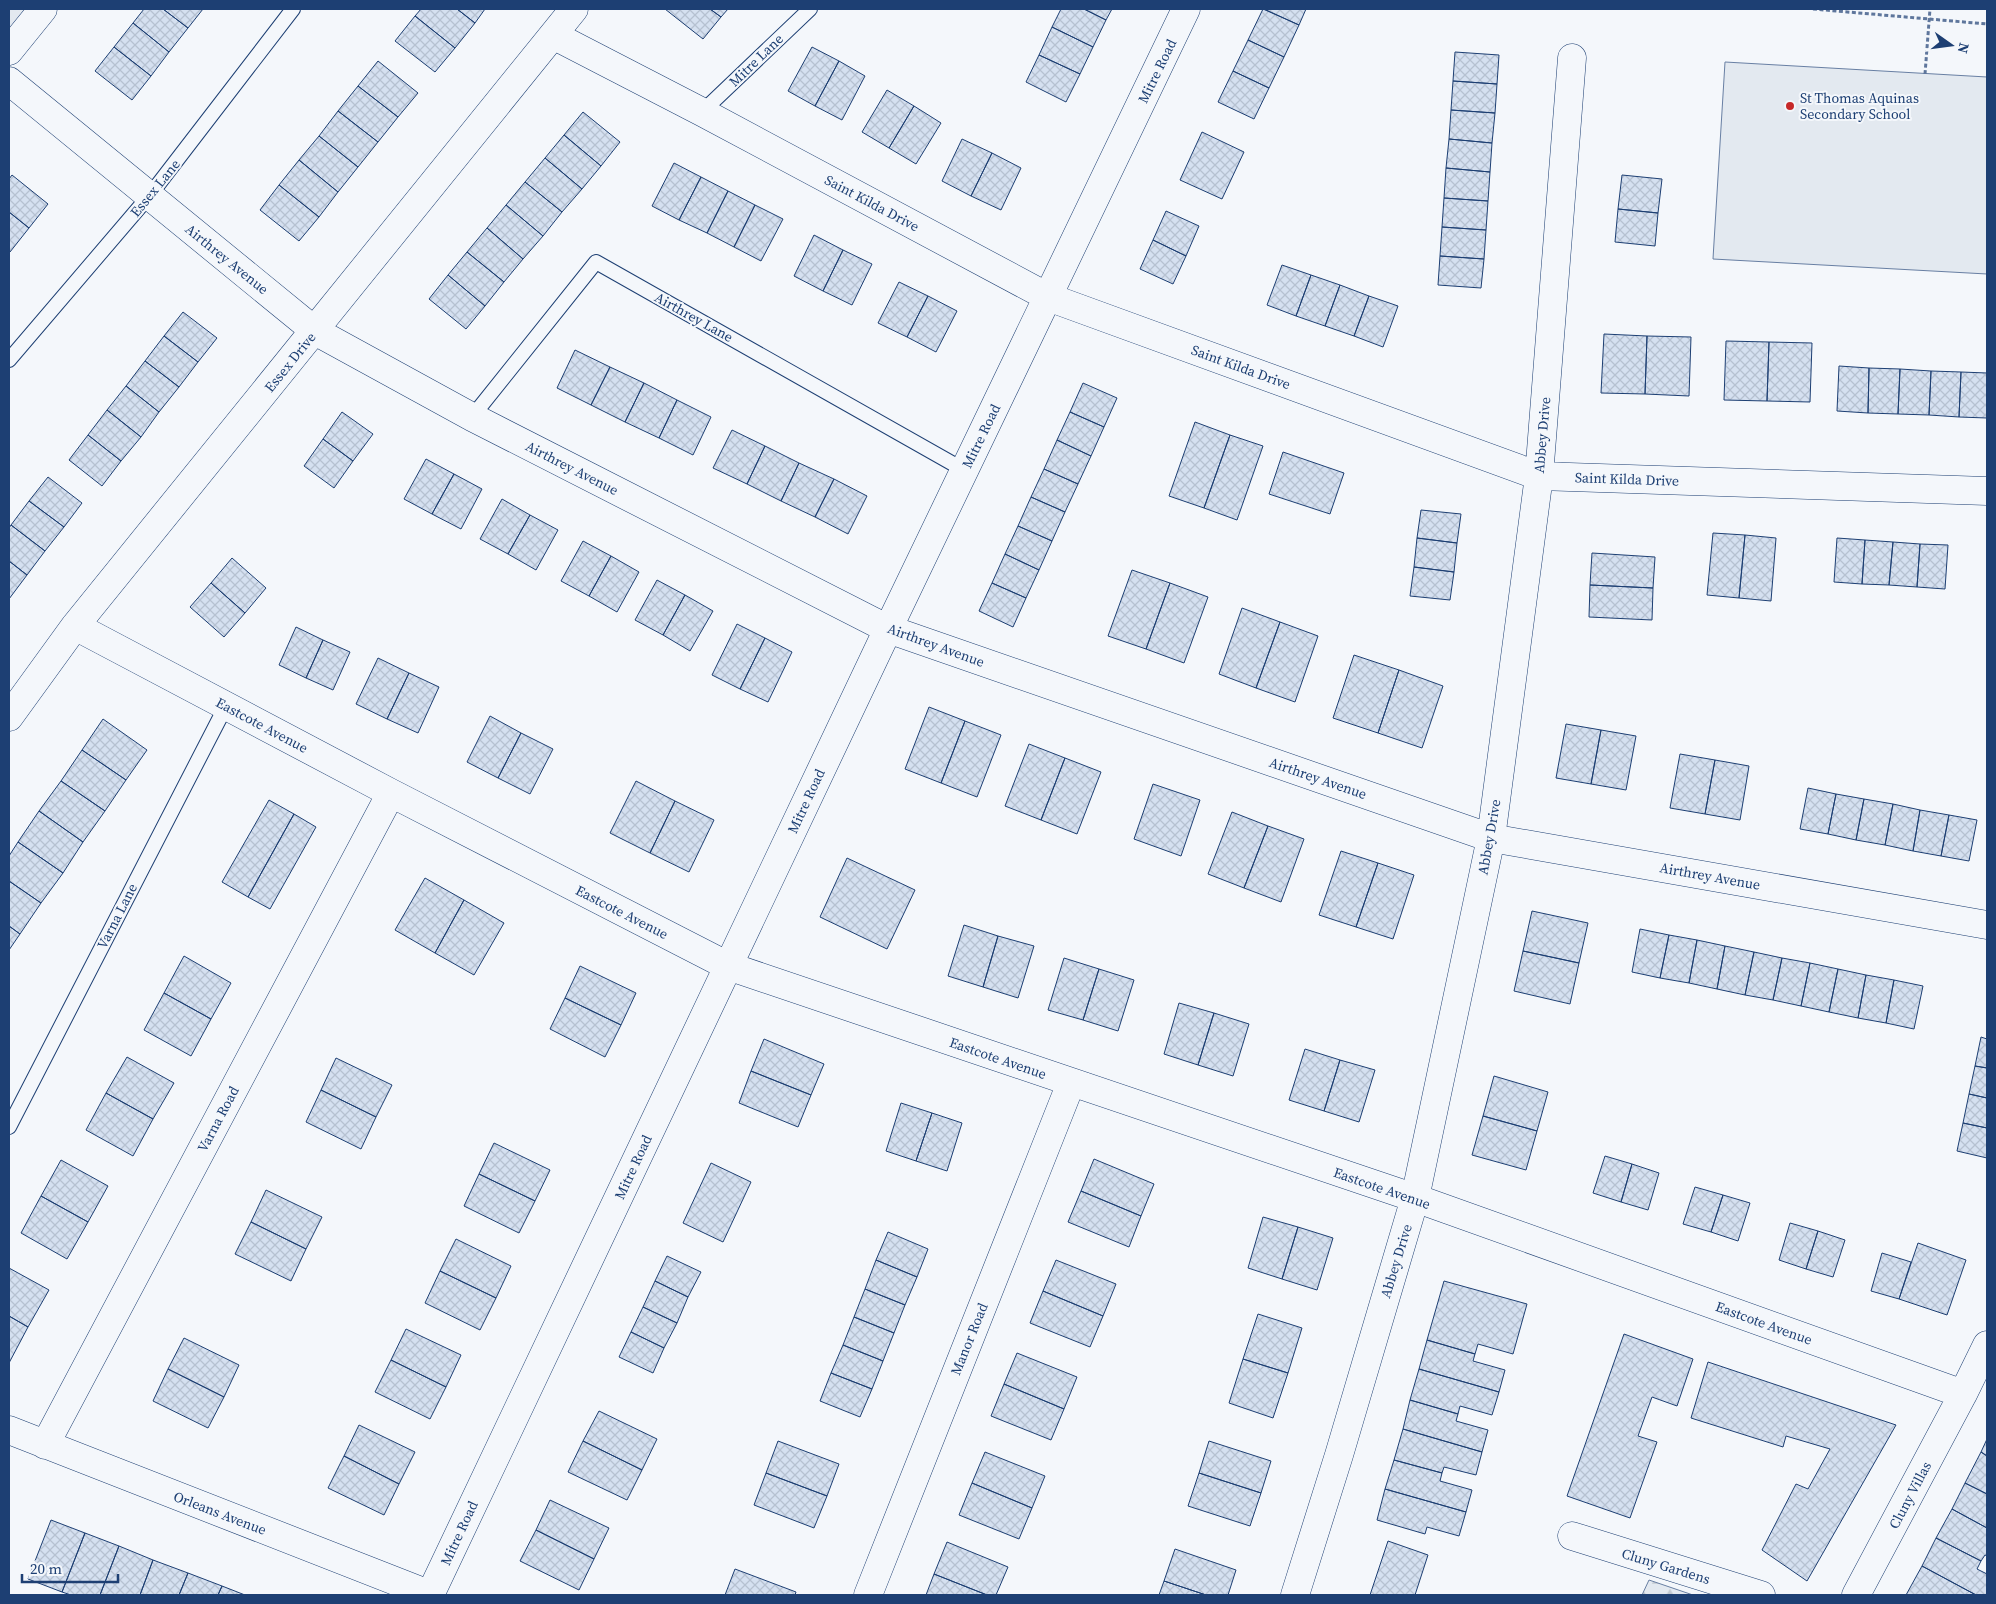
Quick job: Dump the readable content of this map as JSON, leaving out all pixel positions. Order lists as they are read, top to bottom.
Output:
{
  "streets": {
    "street": [
      "Mitre Road",
      "Saint Kilda Drive",
      "Airthrey Avenue",
      "Essex Drive",
      "Abbey Drive",
      "Eastcote Avenue",
      "Varna Road",
      "Manor Road",
      "Cluny Villas",
      "Orleans Avenue",
      "Cluny Gardens"
    ],
    "lane": [
      "Mitre Lane",
      "Essex Lane",
      "Airthrey Lane",
      "Varna Lane"
    ]
  },
  "crossings": [
    ["Mitre Lane", "Saint Kilda Drive"],
    ["Mitre Road", "Saint Kilda Drive"],
    ["Mitre Road", "Airthrey Avenue"],
    ["Mitre Road", "Airthrey Lane"],
    ["Mitre Road", "Eastcote Avenue"],
    ["Mitre Road", "Orleans Avenue"],
    ["Essex Lane", "Airthrey Avenue"],
    ["Saint Kilda Drive", "Essex Drive"],
    ["Saint Kilda Drive", "Abbey Drive"],
    ["Airthrey Avenue", "Airthrey Lane"],
    ["Airthrey Avenue", "Essex Drive"],
    ["Airthrey Avenue", "Abbey Drive"],
    ["Essex Drive", "Eastcote Avenue"],
    ["Abbey Drive", "Eastcote Avenue"],
    ["Eastcote Avenue", "Varna Lane"],
    ["Eastcote Avenue", "Varna Road"],
    ["Eastcote Avenue", "Manor Road"],
    ["Eastcote Avenue", "Cluny Villas"],
    ["Varna Road", "Orleans Avenue"]
  ],
  "places": ["St Thomas Aquinas Secondary School"],
  "scale_bar": "20 m",
  "north": "right"
}
